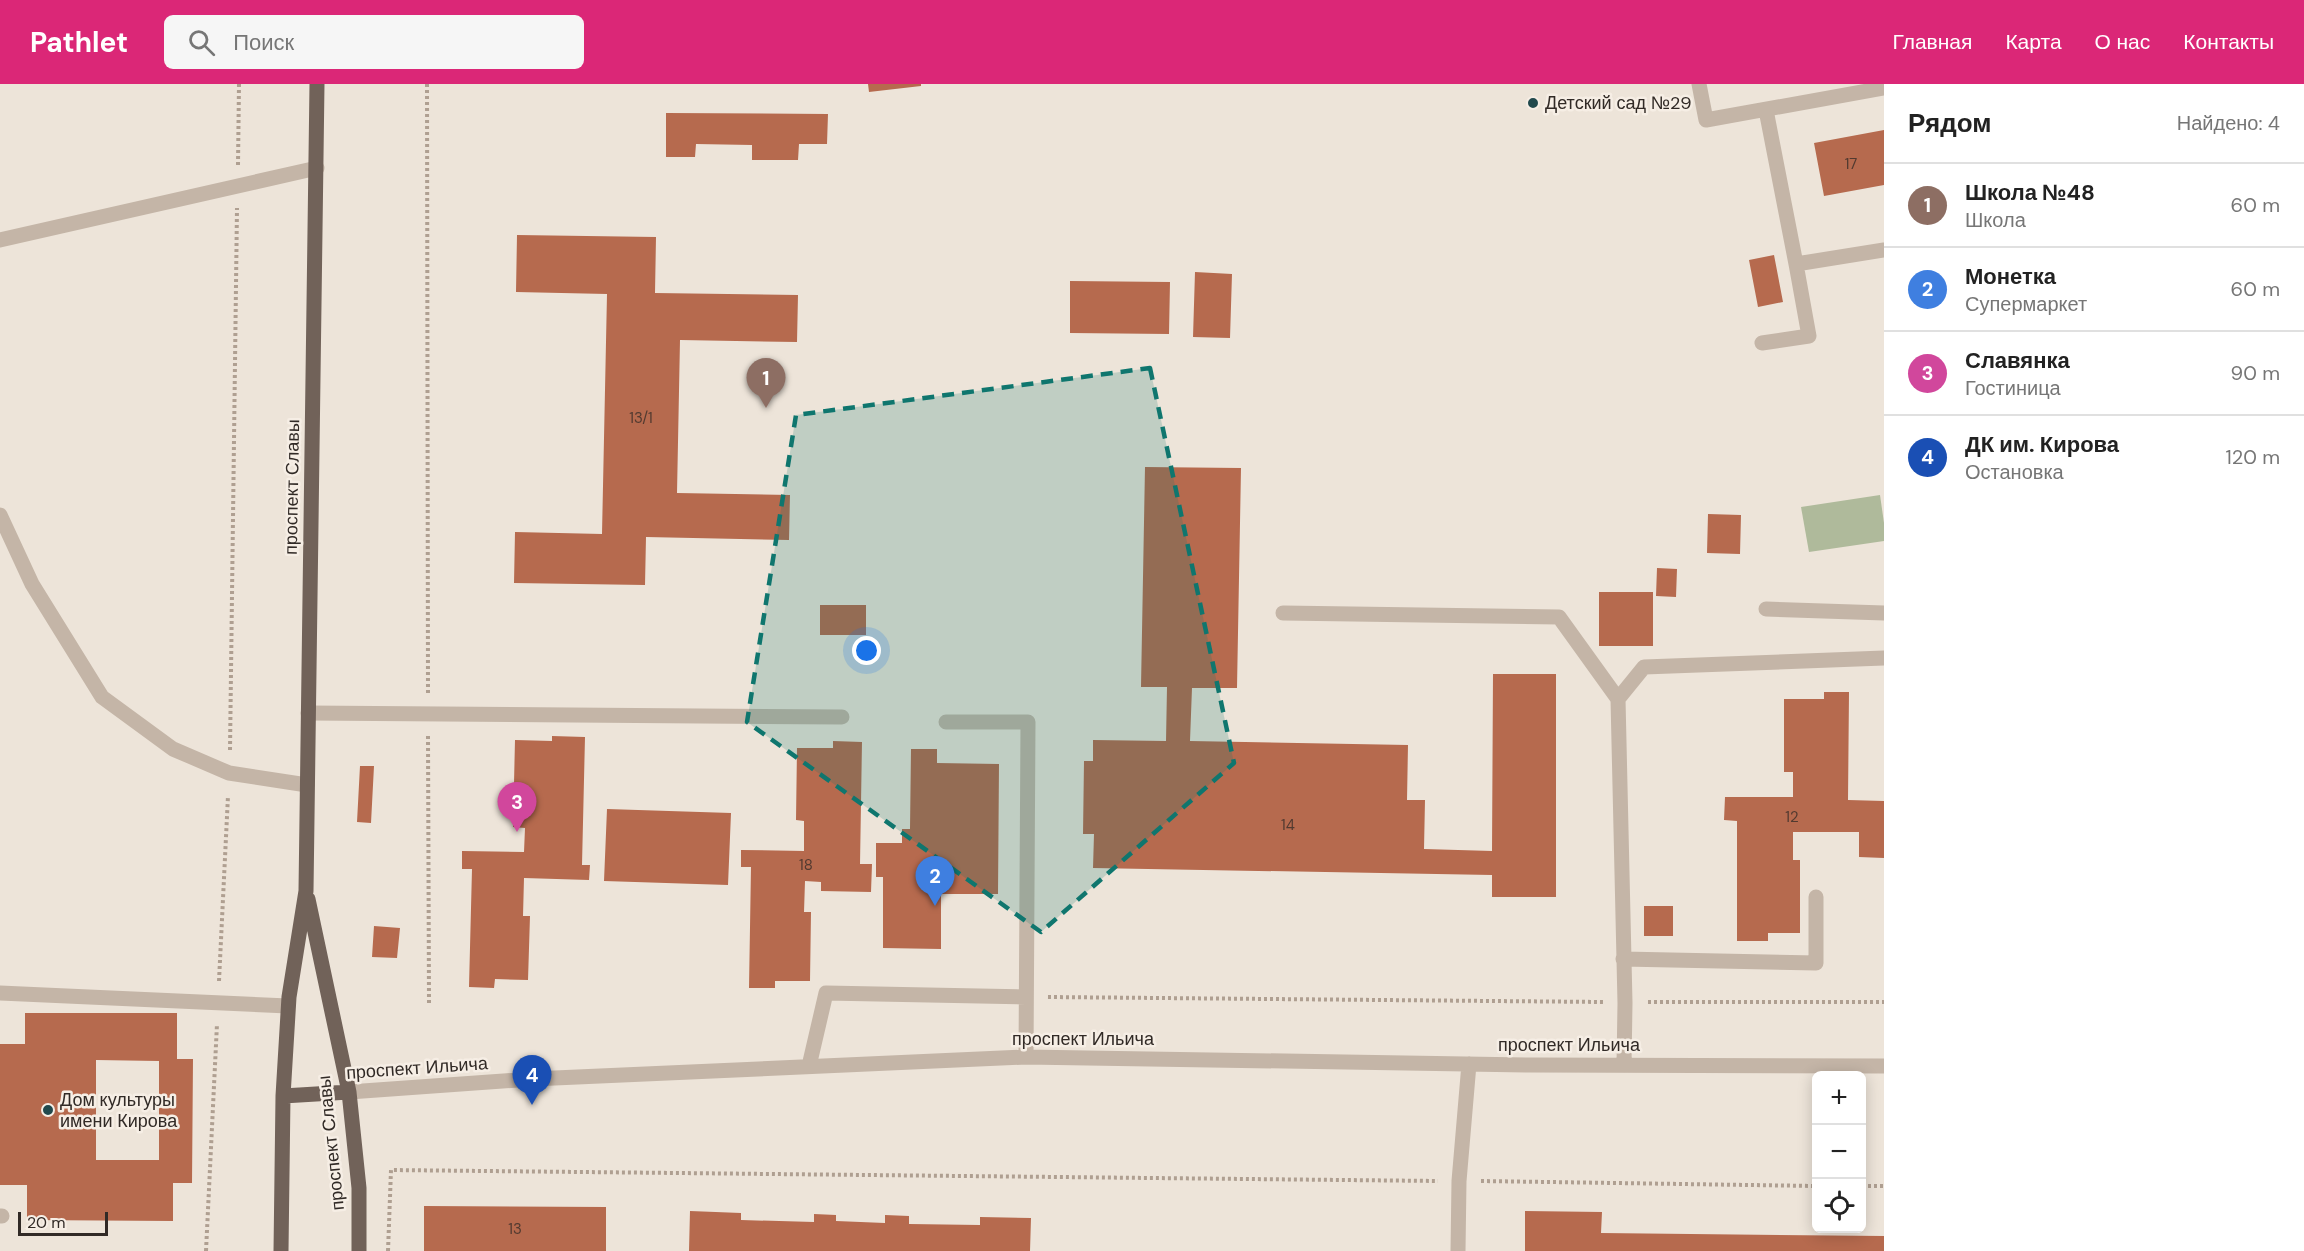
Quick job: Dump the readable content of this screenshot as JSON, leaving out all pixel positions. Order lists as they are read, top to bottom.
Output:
{
  "streets": {
    "main road": ["проспект Славы", "проспект Ильича"]
  },
  "crossings": [
    ["проспект Славы", "проспект Ильича"]
  ],
  "places": ["Детский сад №29", "Дом культуры имени Кирова"],
  "house_numbers": [
    "17",
    "13/1",
    "12",
    "14",
    "18",
    "13"
  ],
  "scale_bar": "20 m",
  "page": {
    "header": "Pathlet",
    "search": "Поиск",
    "nav": [
      "Главная",
      "Карта",
      "О нас",
      "Контакты"
    ],
    "heading": ["Рядом", "Найдено: 4"],
    "list": [
      {
        "mark": "1",
        "name": "Школа №48",
        "note": "Школа",
        "value": "60 m"
      },
      {
        "mark": "2",
        "name": "Монетка",
        "note": "Супермаркет",
        "value": "60 m"
      },
      {
        "mark": "3",
        "name": "Славянка",
        "note": "Гостиница",
        "value": "90 m"
      },
      {
        "mark": "4",
        "name": "ДК им. Кирова",
        "note": "Остановка",
        "value": "120 m"
      }
    ],
    "pins": [
      "1",
      "3",
      "2",
      "4"
    ],
    "map_buttons": ["+", "−"],
    "scale": "20 m"
  }
}
